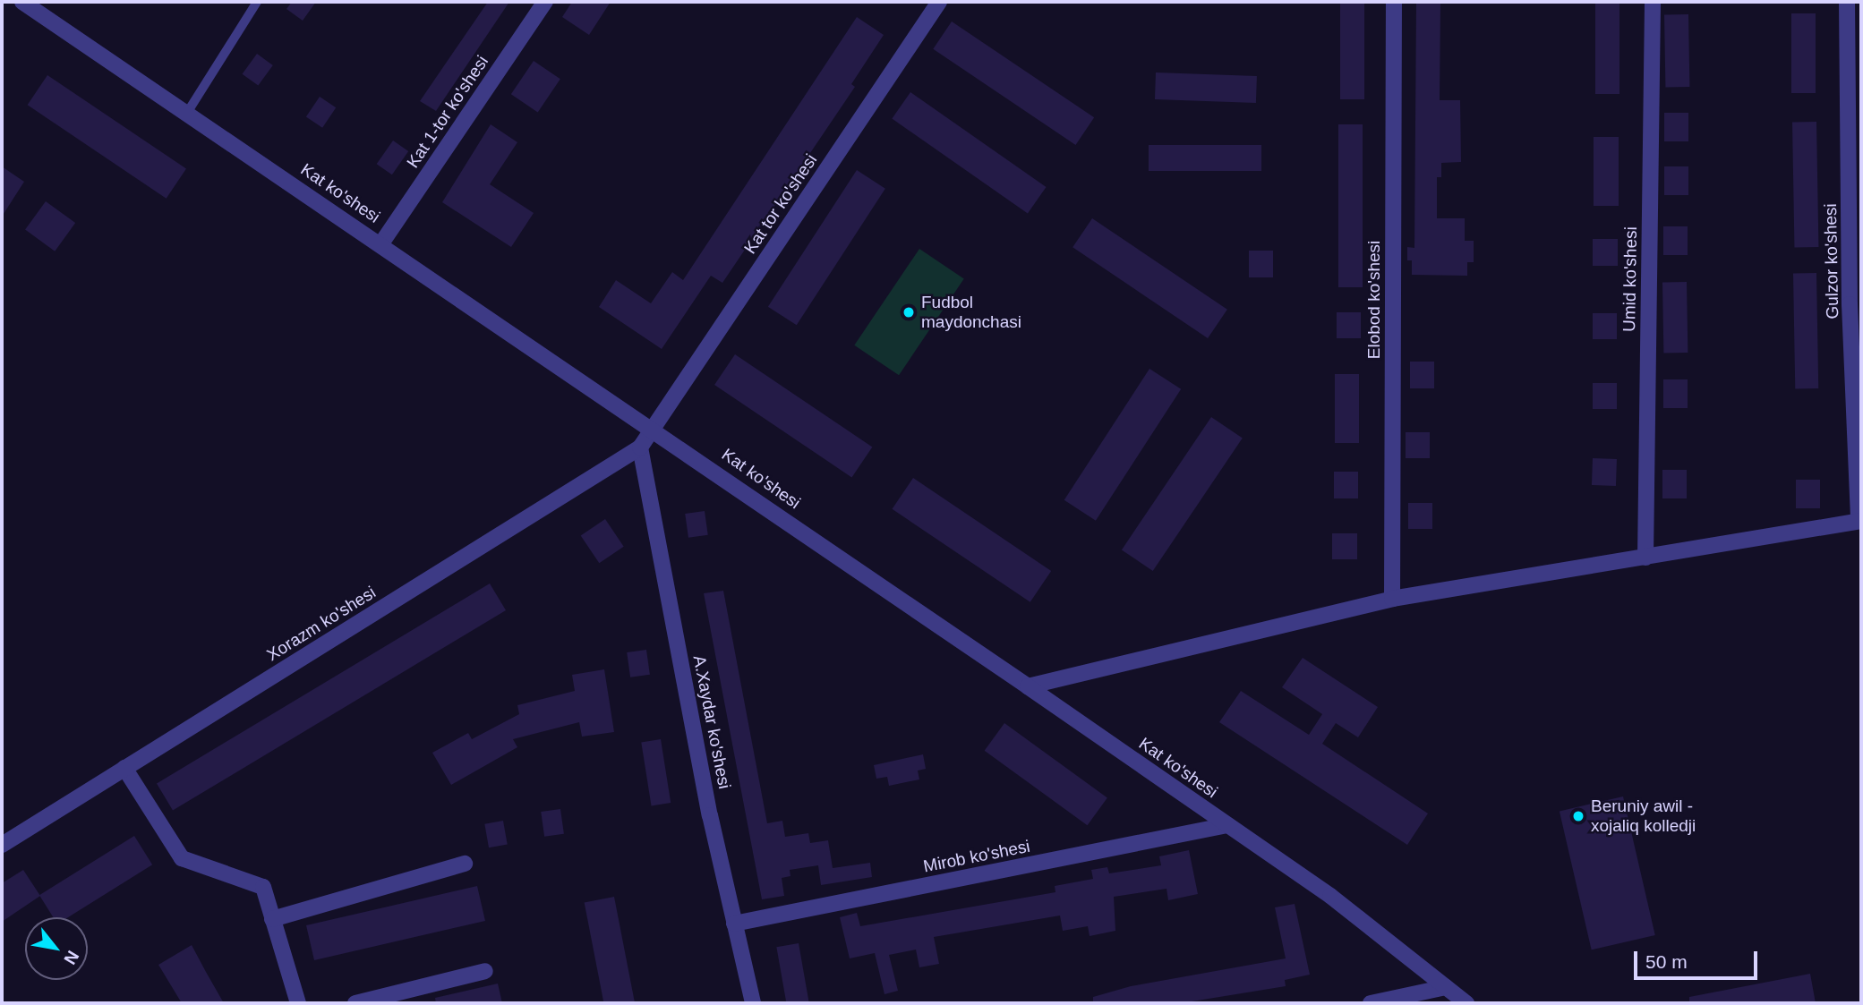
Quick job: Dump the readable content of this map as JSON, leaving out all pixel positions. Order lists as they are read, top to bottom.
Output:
{
  "streets": {
    "street": [
      "Kat 1-tor ko'shesi",
      "Kat ko'shesi",
      "Kat tor ko'shesi",
      "Gulzor ko'shesi",
      "Umid ko'shesi",
      "Elobod ko'shesi",
      "Xorazm ko'shesi",
      "A.Xaydar ko'shesi",
      "Mirob ko'shesi"
    ]
  },
  "crossings": [
    ["Kat 1-tor ko'shesi", "Kat ko'shesi"],
    ["Kat ko'shesi", "Kat tor ko'shesi"],
    ["Kat ko'shesi", "Xorazm ko'shesi"],
    ["Kat ko'shesi", "Mirob ko'shesi"],
    ["Kat tor ko'shesi", "Xorazm ko'shesi"],
    ["Xorazm ko'shesi", "A.Xaydar ko'shesi"],
    ["A.Xaydar ko'shesi", "Mirob ko'shesi"]
  ],
  "places": ["Fudbol maydonchasi", "Beruniy awil - xojaliq kolledji"],
  "scale_bar": "50 m",
  "north": "bottom right"
}
